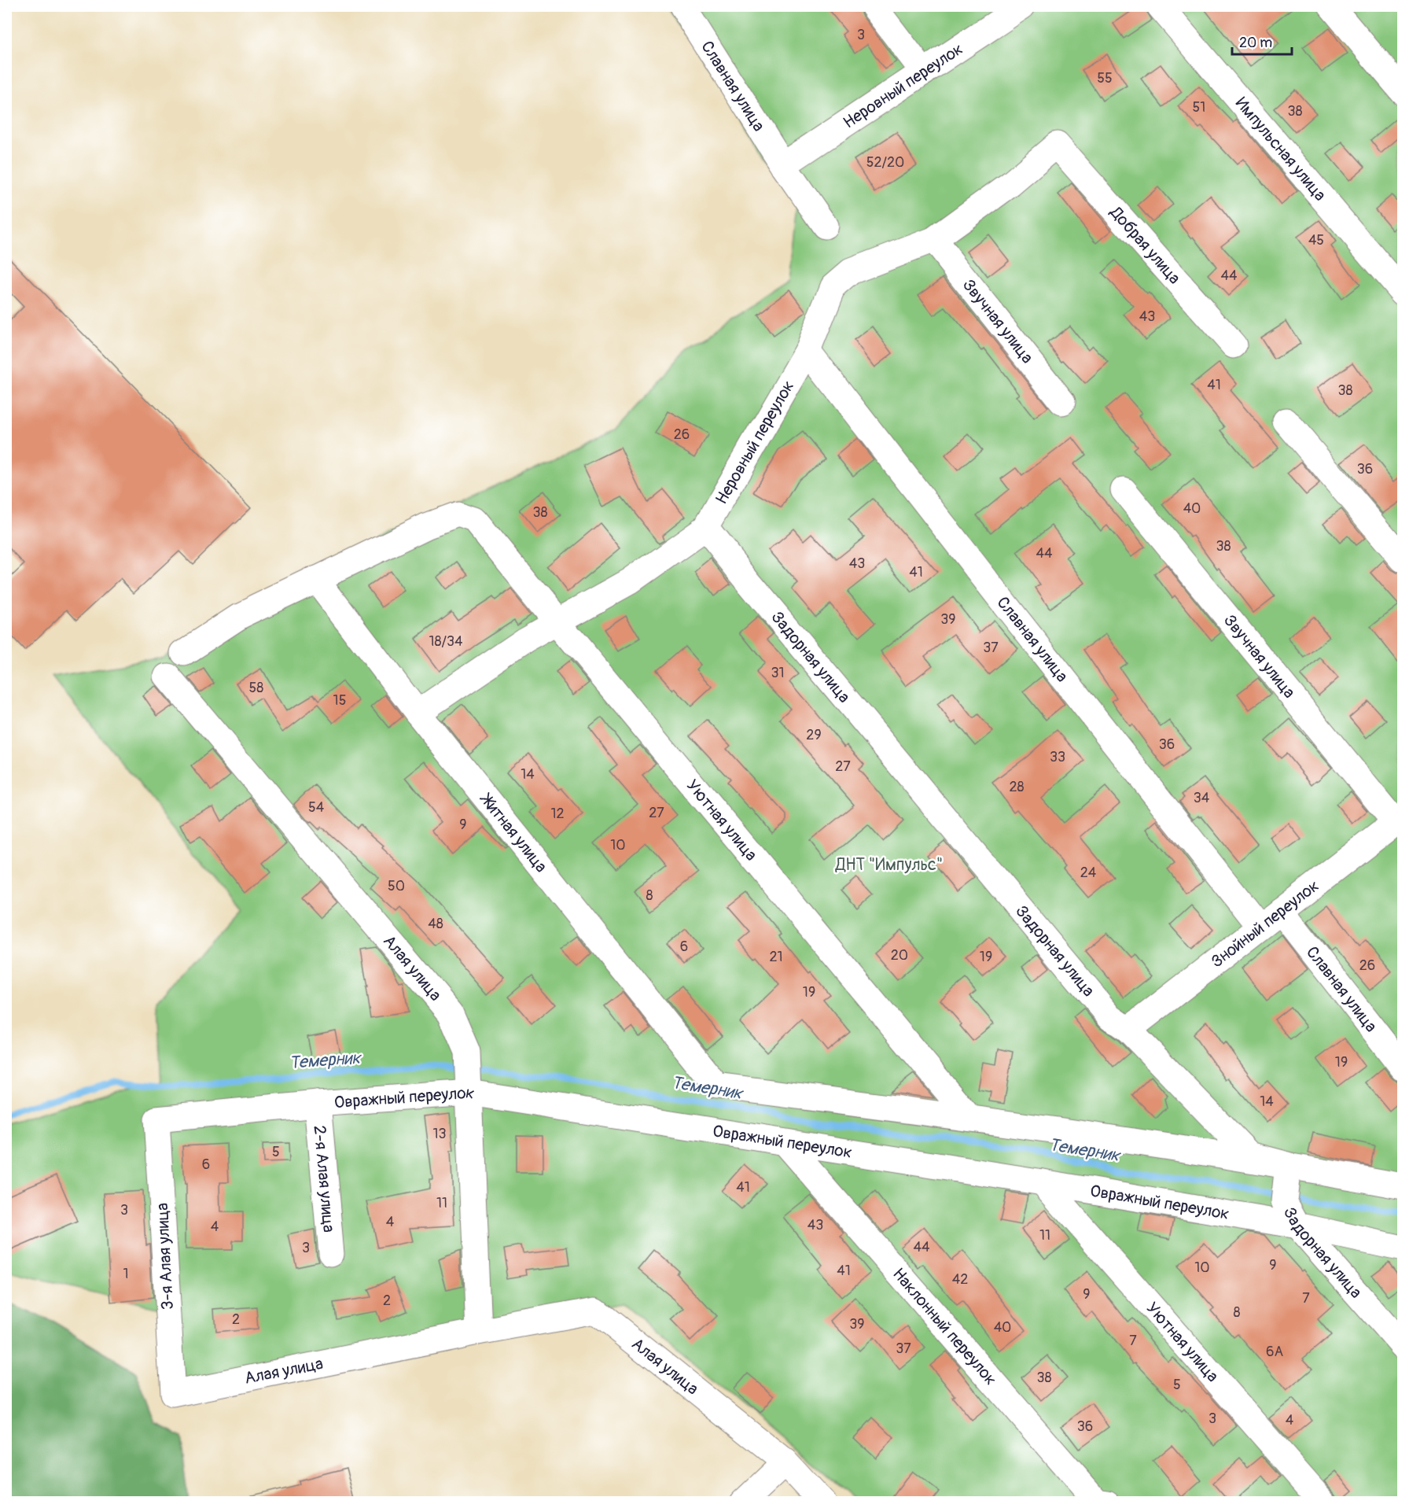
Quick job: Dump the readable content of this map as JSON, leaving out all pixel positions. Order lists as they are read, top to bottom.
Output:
{
  "streets": {
    "street": [
      "Славная улица",
      "Неровный переулок",
      "Импульсная улица",
      "Добрая улица",
      "Звучная улица",
      "Задорная улица",
      "Уютная улица",
      "Житная улица",
      "Знойный переулок",
      "Алая улица",
      "Овражный переулок",
      "2-я Алая улица",
      "3-я Алая улица",
      "Наклонный переулок"
    ]
  },
  "crossings": [
    ["Славная улица", "Неровный переулок"],
    ["Славная улица", "Знойный переулок"],
    ["Неровный переулок", "Добрая улица"],
    ["Неровный переулок", "Звучная улица"],
    ["Неровный переулок", "Задорная улица"],
    ["Неровный переулок", "Уютная улица"],
    ["Неровный переулок", "Житная улица"],
    ["Звучная улица", "Знойный переулок"],
    ["Задорная улица", "Знойный переулок"],
    ["Задорная улица", "Овражный переулок"],
    ["Уютная улица", "Житная улица"],
    ["Уютная улица", "Овражный переулок"],
    ["Алая улица", "Овражный переулок"],
    ["Алая улица", "3-я Алая улица"],
    ["Овражный переулок", "2-я Алая улица"],
    ["Овражный переулок", "3-я Алая улица"],
    ["Овражный переулок", "Наклонный переулок"]
  ],
  "water": ["Темерник"],
  "parks": ["ДНТ \"Импульс\""],
  "house_numbers": [
    "3",
    "55",
    "51",
    "38",
    "52/20",
    "45",
    "44",
    "43",
    "41",
    "38",
    "26",
    "36",
    "40",
    "38",
    "38",
    "44",
    "43",
    "41",
    "39",
    "18/34",
    "37",
    "31",
    "58",
    "15",
    "29",
    "36",
    "33",
    "27",
    "14",
    "28",
    "34",
    "54",
    "27",
    "12",
    "9",
    "10",
    "24",
    "50",
    "8",
    "48",
    "6",
    "20",
    "21",
    "19",
    "26",
    "19",
    "19",
    "14",
    "13",
    "5",
    "6",
    "41",
    "11",
    "3",
    "4",
    "43",
    "4",
    "11",
    "44",
    "3",
    "9",
    "10",
    "41",
    "1",
    "42",
    "9",
    "7",
    "2",
    "8",
    "2",
    "39",
    "40",
    "7",
    "37",
    "6А",
    "38",
    "5",
    "3",
    "4",
    "36"
  ],
  "scale_bar": "20 m"
}
